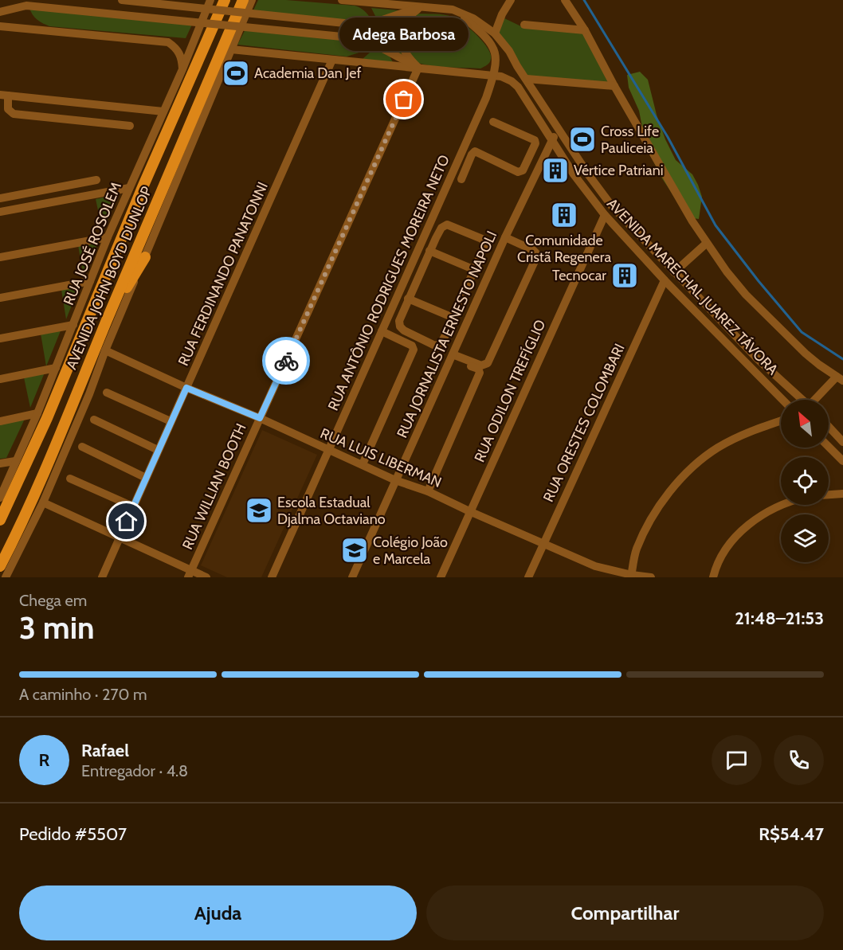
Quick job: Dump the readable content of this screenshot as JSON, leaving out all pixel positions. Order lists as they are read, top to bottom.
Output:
{
  "streets": {
    "main road": ["AVENIDA JOHN BOYD DUNLOP"],
    "street": [
      "RUA JOSÉ ROSOLEM",
      "RUA FERDINANDO PANATONNI",
      "RUA ANTÔNIO RODRIGUES MOREIRA NETO",
      "AVENIDA MARECHAL JUAREZ TÁVORA",
      "RUA JORNALISTA ERNESTO NAPOLI",
      "RUA ODILON TREFÍGLIO",
      "RUA ORESTES COLOMBARI",
      "RUA LUIS LIBERMAN",
      "RUA WILLIAN BOOTH"
    ]
  },
  "crossings": [
    ["RUA FERDINANDO PANATONNI", "AVENIDA MARECHAL JUAREZ TÁVORA"],
    ["RUA FERDINANDO PANATONNI", "RUA LUIS LIBERMAN"],
    ["RUA ANTÔNIO RODRIGUES MOREIRA NETO", "AVENIDA MARECHAL JUAREZ TÁVORA"],
    ["RUA ANTÔNIO RODRIGUES MOREIRA NETO", "RUA LUIS LIBERMAN"],
    ["AVENIDA MARECHAL JUAREZ TÁVORA", "RUA JORNALISTA ERNESTO NAPOLI"],
    ["AVENIDA MARECHAL JUAREZ TÁVORA", "RUA ODILON TREFÍGLIO"],
    ["AVENIDA MARECHAL JUAREZ TÁVORA", "RUA ORESTES COLOMBARI"],
    ["AVENIDA MARECHAL JUAREZ TÁVORA", "RUA WILLIAN BOOTH"],
    ["RUA JORNALISTA ERNESTO NAPOLI", "RUA LUIS LIBERMAN"],
    ["RUA ODILON TREFÍGLIO", "RUA LUIS LIBERMAN"],
    ["RUA ORESTES COLOMBARI", "RUA LUIS LIBERMAN"],
    ["RUA LUIS LIBERMAN", "RUA WILLIAN BOOTH"]
  ],
  "places": {
    "sports": ["Academia Dan Jef", "Cross Life Pauliceia"],
    "other": ["Adega Barbosa"],
    "building": ["Vértice Patriani", "Comunidade Cristã Regenera", "Tecnocar"],
    "school or university": ["Escola Estadual Djalma Octaviano", "Colégio João e Marcela"]
  },
  "north": "top left",
  "page": {
    "bubble": "Adega Barbosa",
    "heading": ["3 min", "Chega em", "21:48–21:53"],
    "panel": [
      "Rafael",
      "Entregador · 4.8",
      "Pedido #5507",
      "R$54.47"
    ],
    "bar": "A caminho · 270 m",
    "round": "R",
    "buttons": ["Ajuda", "Compartilhar"]
  }
}
